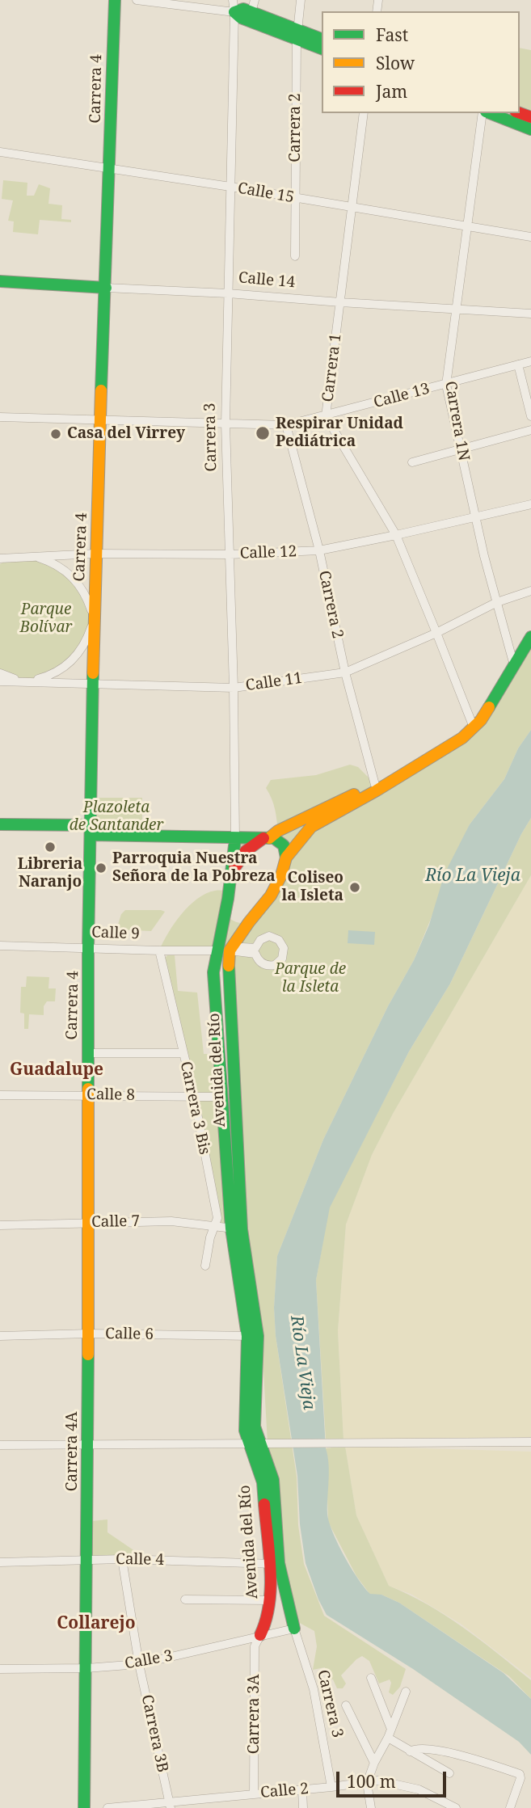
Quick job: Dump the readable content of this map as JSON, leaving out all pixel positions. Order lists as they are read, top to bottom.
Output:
{
  "streets": {
    "main road": [
      "Carrera 4",
      "Calle 14",
      "Carrera 3",
      "Calle 9",
      "Avenida del Río",
      "Carrera 4A"
    ],
    "street": [
      "Carrera 2",
      "Calle 15",
      "Carrera 1",
      "Calle 13",
      "Carrera 1N",
      "Calle 12",
      "Calle 11",
      "Calle 8",
      "Carrera 3 Bis",
      "Calle 7",
      "Calle 6",
      "Calle 4",
      "Calle 3",
      "Carrera 3A",
      "Carrera 3B",
      "Calle 2"
    ]
  },
  "crossings": [
    ["Carrera 4", "Calle 15"],
    ["Carrera 4", "Calle 14"],
    ["Carrera 4", "Calle 13"],
    ["Carrera 4", "Calle 12"],
    ["Carrera 4", "Calle 11"],
    ["Carrera 4", "Calle 9"],
    ["Carrera 4", "Calle 8"],
    ["Carrera 4", "Carrera 4A"],
    ["Carrera 2", "Calle 15"],
    ["Carrera 2", "Calle 13"],
    ["Carrera 2", "Calle 12"],
    ["Carrera 2", "Calle 11"],
    ["Carrera 2", "Avenida del Río"],
    ["Calle 15", "Carrera 1"],
    ["Calle 15", "Carrera 1N"],
    ["Calle 15", "Carrera 3"],
    ["Calle 14", "Carrera 1"],
    ["Calle 14", "Carrera 1N"],
    ["Calle 14", "Carrera 3"],
    ["Carrera 1", "Calle 13"],
    ["Carrera 1", "Calle 12"],
    ["Carrera 1", "Calle 11"],
    ["Carrera 1", "Avenida del Río"],
    ["Calle 13", "Carrera 1N"],
    ["Calle 13", "Carrera 3"],
    ["Carrera 1N", "Calle 12"],
    ["Carrera 1N", "Calle 11"],
    ["Carrera 1N", "Avenida del Río"],
    ["Carrera 3", "Calle 12"],
    ["Carrera 3", "Calle 11"],
    ["Carrera 3", "Avenida del Río"],
    ["Carrera 3", "Calle 3"],
    ["Carrera 3", "Calle 2"],
    ["Calle 9", "Avenida del Río"],
    ["Calle 9", "Carrera 3 Bis"],
    ["Avenida del Río", "Calle 8"],
    ["Avenida del Río", "Calle 7"],
    ["Avenida del Río", "Calle 6"],
    ["Avenida del Río", "Calle 4"],
    ["Avenida del Río", "Calle 3"],
    ["Avenida del Río", "Carrera 3A"],
    ["Calle 8", "Carrera 3 Bis"],
    ["Calle 8", "Carrera 4A"],
    ["Carrera 3 Bis", "Calle 7"],
    ["Calle 7", "Carrera 4A"],
    ["Calle 6", "Carrera 4A"],
    ["Carrera 4A", "Calle 4"],
    ["Carrera 4A", "Calle 3"],
    ["Calle 4", "Carrera 3B"],
    ["Calle 3", "Carrera 3A"],
    ["Calle 3", "Carrera 3B"],
    ["Carrera 3A", "Calle 2"],
    ["Carrera 3B", "Calle 2"]
  ],
  "districts": ["Guadalupe", "Collarejo"],
  "water": ["Río La Vieja"],
  "parks": ["Parque Bolívar", "Plazoleta de Santander", "Parque de la Isleta"],
  "places": [
    "Respirar Unidad Pediátrica",
    "Casa del Virrey",
    "Libreria Naranjo",
    "Parroquia Nuestra Señora de la Pobreza",
    "Coliseo la Isleta"
  ],
  "legend": ["Fast", "Slow", "Jam"],
  "scale_bar": "100 m"
}
